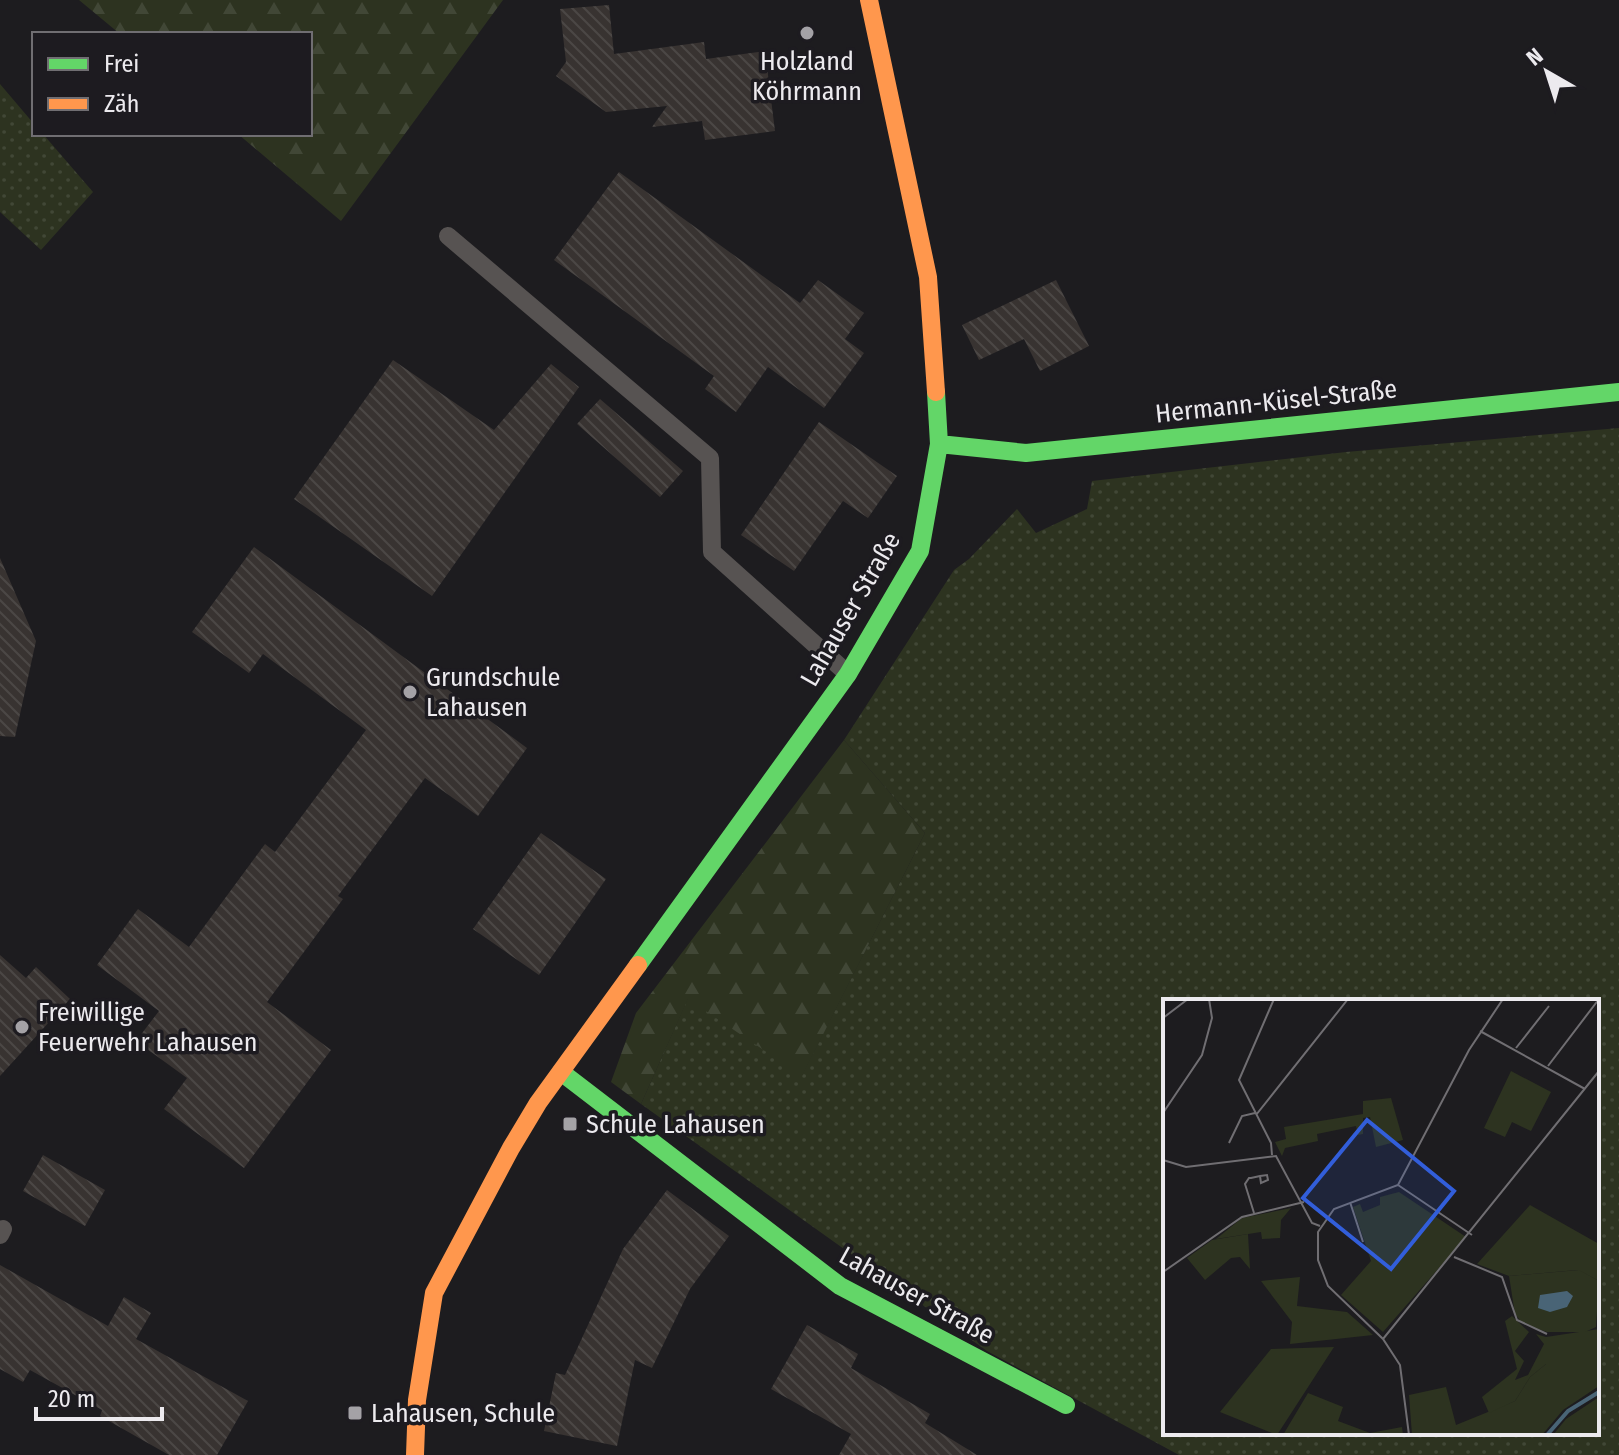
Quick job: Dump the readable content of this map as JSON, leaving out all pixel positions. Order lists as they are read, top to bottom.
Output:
{
  "streets": {
    "street": ["Hermann-Küsel-Straße", "Lahauser Straße"]
  },
  "crossings": [
    ["Hermann-Küsel-Straße", "Lahauser Straße"]
  ],
  "places": {
    "other": ["Holzland Köhrmann", "Grundschule Lahausen", "Freiwillige Feuerwehr Lahausen"],
    "transit": ["Schule Lahausen", "Lahausen, Schule"]
  },
  "legend": ["Frei", "Zäh"],
  "scale_bar": "20 m",
  "north": "top left"
}
